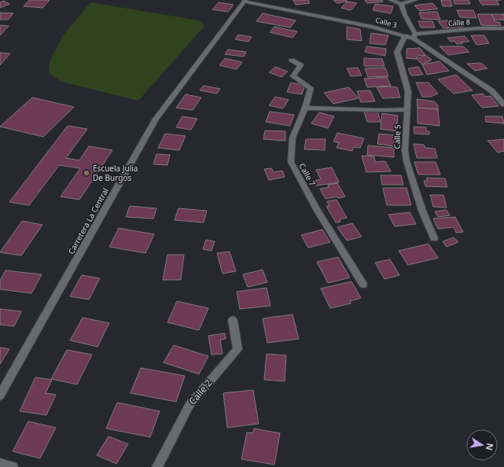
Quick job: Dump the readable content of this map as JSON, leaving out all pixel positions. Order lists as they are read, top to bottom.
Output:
{
  "streets": {
    "street": [
      "Calle 3",
      "Calle 8",
      "Calle 5",
      "Calle 7",
      "Carretera La Central",
      "Calle 2"
    ]
  },
  "crossings": [
    ["Calle 3", "Calle 8"],
    ["Calle 3", "Calle 5"],
    ["Calle 3", "Carretera La Central"]
  ],
  "places": ["Escuela Julia De Burgos"],
  "north": "right"
}
